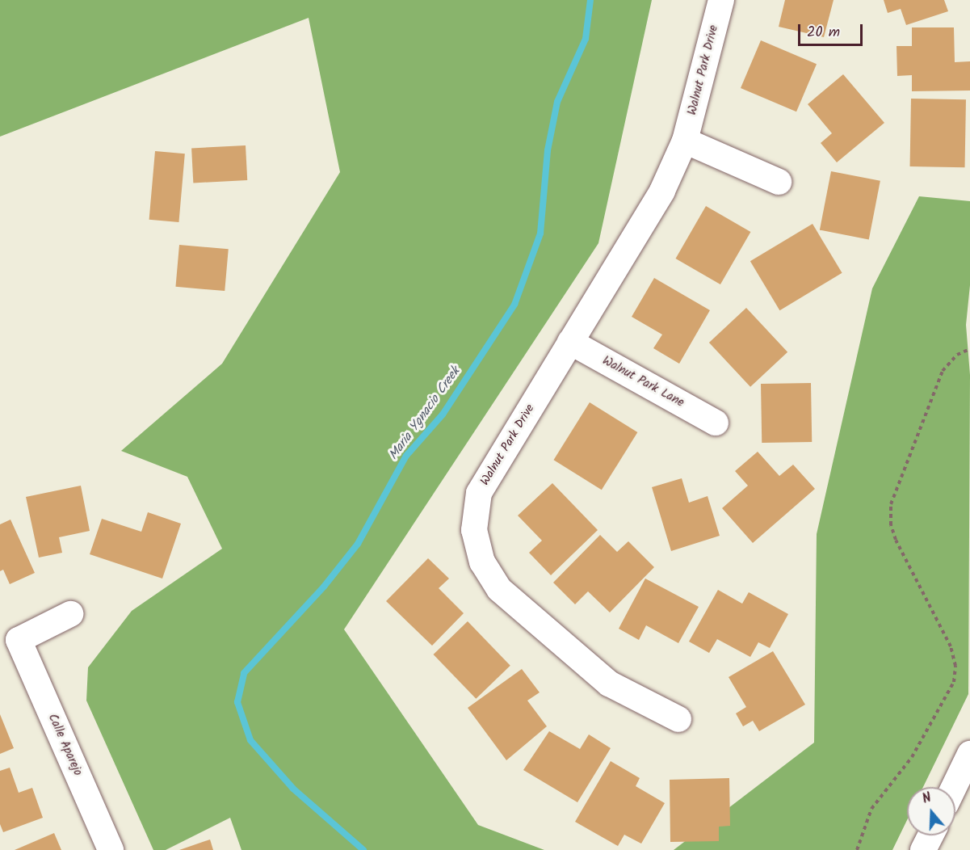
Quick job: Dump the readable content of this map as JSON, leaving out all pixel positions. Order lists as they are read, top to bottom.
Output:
{
  "streets": {
    "street": ["Walnut Park Drive", "Walnut Park Lane", "Calle Aparejo"]
  },
  "crossings": [
    ["Walnut Park Drive", "Walnut Park Lane"]
  ],
  "water": ["Maria Ygnacio Creek"],
  "scale_bar": "20 m",
  "north": "top"
}
